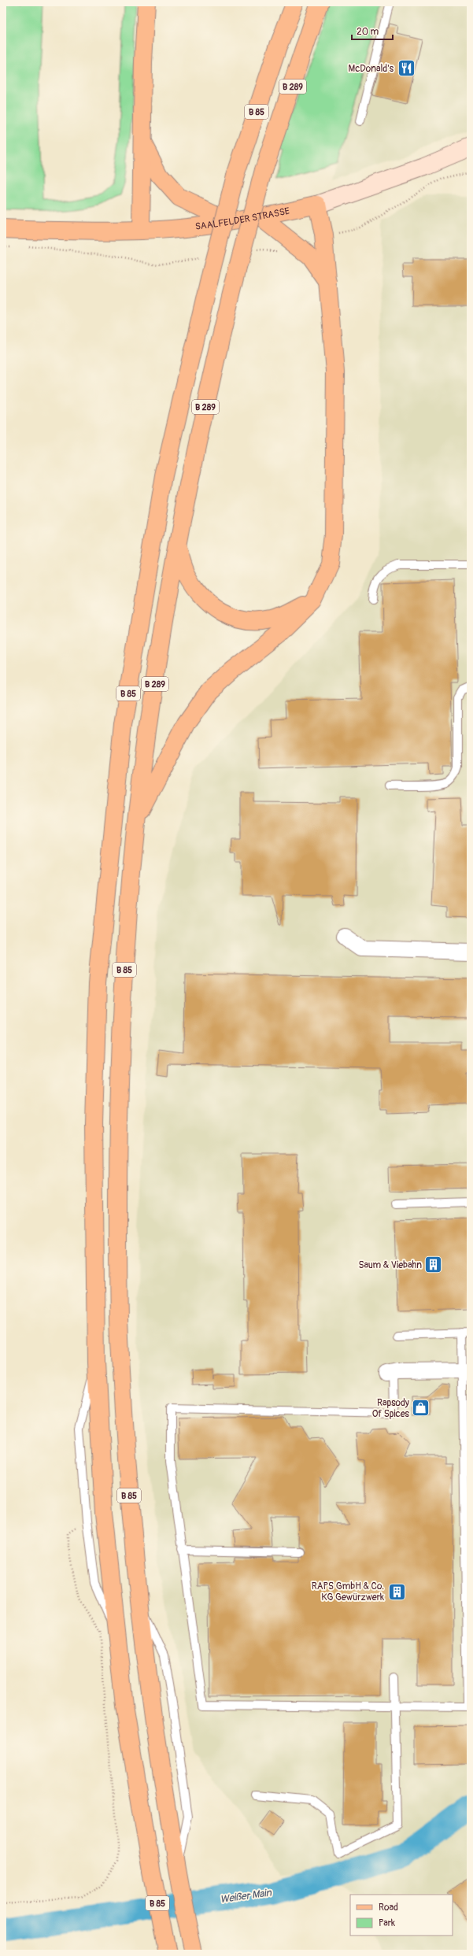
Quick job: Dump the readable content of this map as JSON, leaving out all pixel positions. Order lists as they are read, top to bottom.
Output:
{
  "streets": {
    "main road": ["B 289", "B 85", "SAALFELDER STRASSE"]
  },
  "crossings": [
    ["B 289", "B 85"]
  ],
  "water": ["Weißer Main"],
  "places": {
    "restaurant": ["McDonald's"],
    "building": ["Saum & Viebahn", "RAPS GmbH & Co. KG Gewürzwerk"],
    "shop": ["Rapsody Of Spices"]
  },
  "legend": ["Road", "Park"],
  "scale_bar": "20 m"
}
